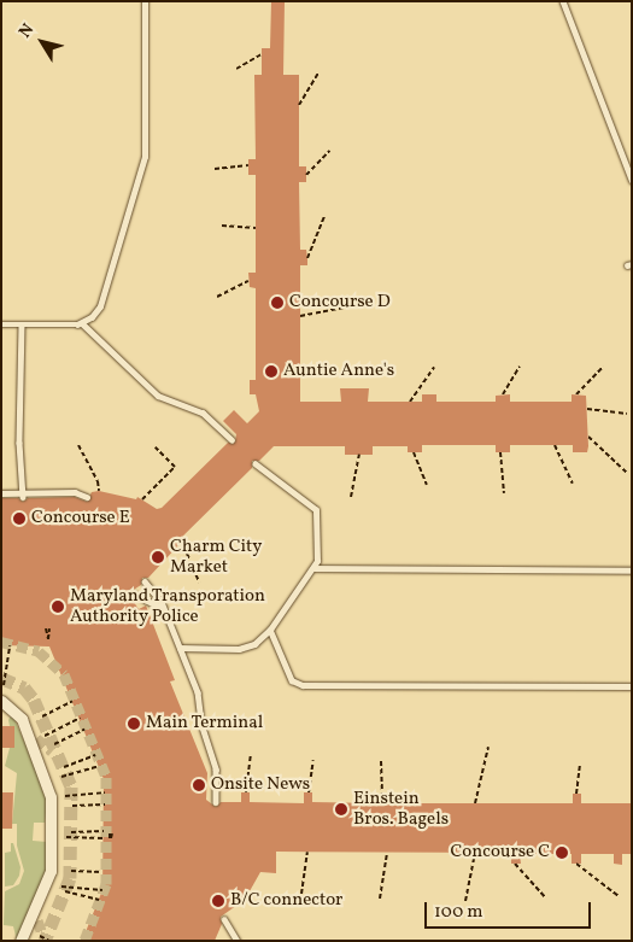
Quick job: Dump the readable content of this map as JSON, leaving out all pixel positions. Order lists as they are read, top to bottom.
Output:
{
  "places": [
    "Concourse D",
    "Auntie Anne's",
    "Concourse E",
    "Charm City Market",
    "Maryland Transporation Authority Police",
    "Main Terminal",
    "Onsite News",
    "Einstein Bros. Bagels",
    "Concourse C",
    "B/C connector"
  ],
  "scale_bar": "100 m",
  "north": "top left"
}
